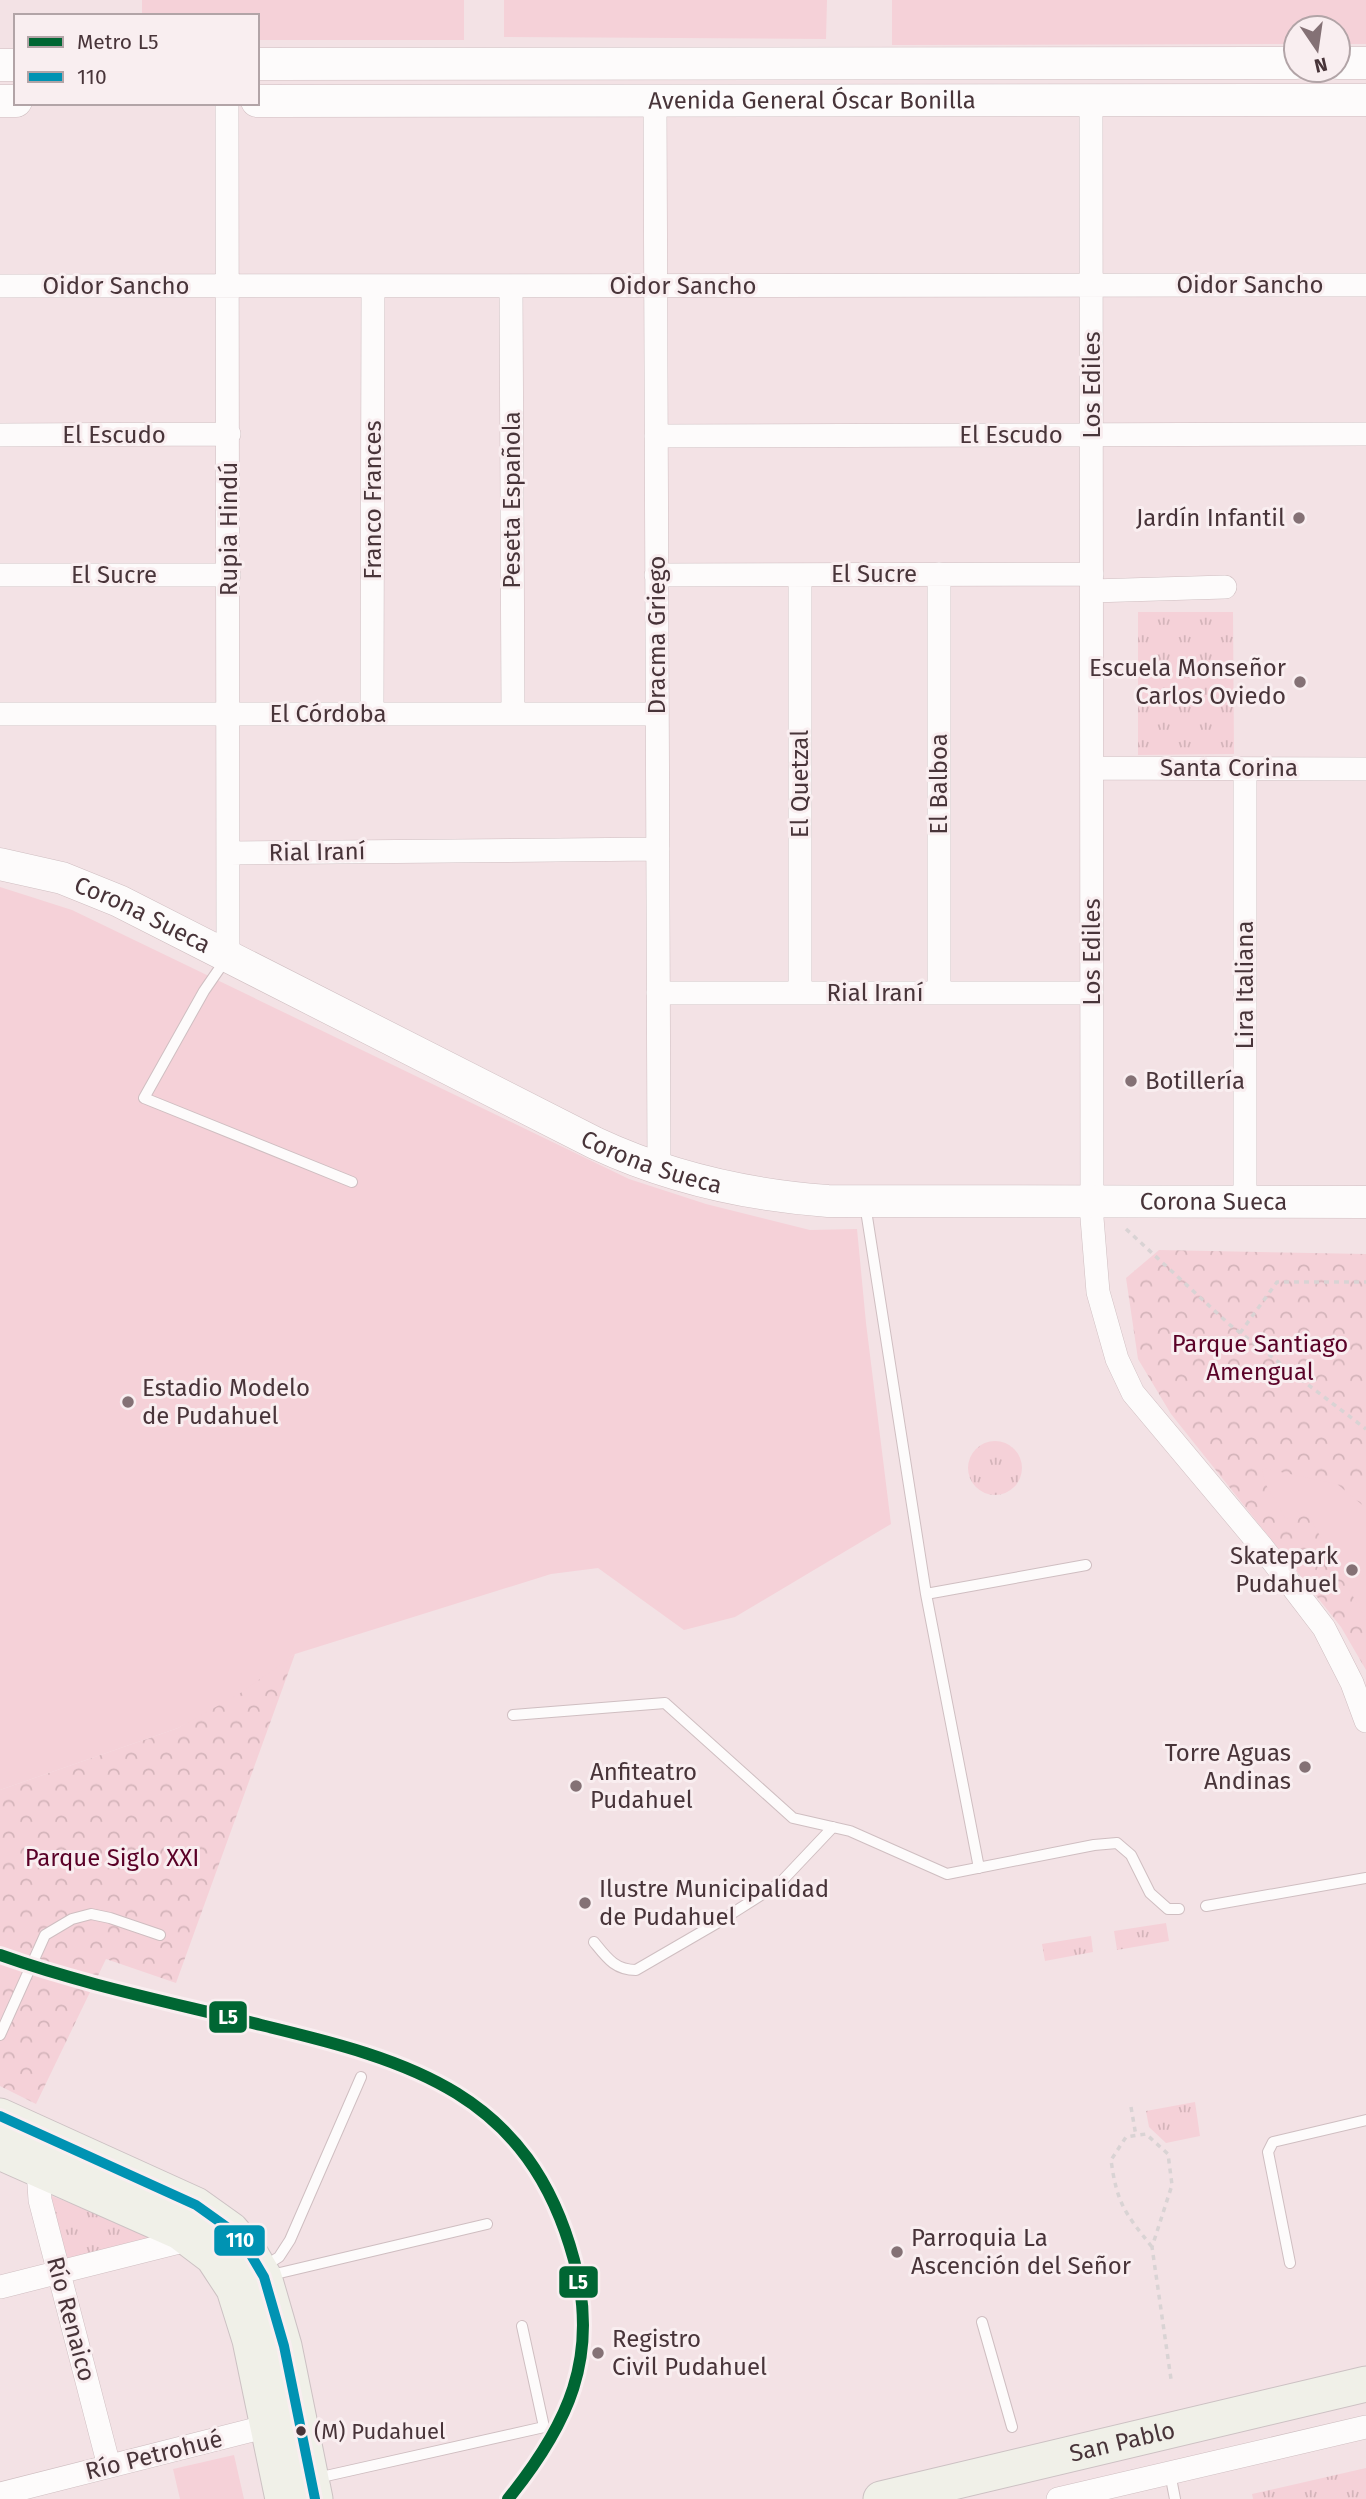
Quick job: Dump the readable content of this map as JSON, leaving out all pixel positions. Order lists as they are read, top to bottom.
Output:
{
  "streets": {
    "main road": ["Avenida General Óscar Bonilla", "Corona Sueca", "San Pablo"],
    "street": [
      "Oidor Sancho",
      "Los Ediles",
      "El Escudo",
      "Franco Frances",
      "Peseta Española",
      "Rupia Hindú",
      "El Sucre",
      "Dracma Griego",
      "El Córdoba",
      "Santa Corina",
      "El Quetzal",
      "El Balboa",
      "Rial Iraní",
      "Lira Italiana",
      "Río Renaico",
      "Río Petrohué"
    ]
  },
  "crossings": [
    ["Avenida General Óscar Bonilla", "Los Ediles"],
    ["Avenida General Óscar Bonilla", "Dracma Griego"],
    ["Oidor Sancho", "Los Ediles"],
    ["Oidor Sancho", "Franco Frances"],
    ["Oidor Sancho", "Peseta Española"],
    ["Oidor Sancho", "Rupia Hindú"],
    ["Oidor Sancho", "Dracma Griego"],
    ["Los Ediles", "El Escudo"],
    ["Los Ediles", "El Sucre"],
    ["Los Ediles", "Santa Corina"],
    ["Los Ediles", "Rial Iraní"],
    ["Los Ediles", "Corona Sueca"],
    ["El Escudo", "Rupia Hindú"],
    ["El Escudo", "Dracma Griego"],
    ["Franco Frances", "El Córdoba"],
    ["Peseta Española", "El Córdoba"],
    ["Rupia Hindú", "El Sucre"],
    ["Rupia Hindú", "El Córdoba"],
    ["Rupia Hindú", "Rial Iraní"],
    ["Rupia Hindú", "Corona Sueca"],
    ["El Sucre", "Dracma Griego"],
    ["El Sucre", "El Quetzal"],
    ["El Sucre", "El Balboa"],
    ["Dracma Griego", "El Córdoba"],
    ["Dracma Griego", "Rial Iraní"],
    ["Dracma Griego", "Corona Sueca"],
    ["Santa Corina", "Lira Italiana"],
    ["El Quetzal", "Rial Iraní"],
    ["El Balboa", "Rial Iraní"],
    ["Corona Sueca", "Lira Italiana"],
    ["Río Renaico", "Río Petrohué"]
  ],
  "parks": ["Parque Santiago Amengual", "Parque Siglo XXI"],
  "places": [
    "Jardín Infantil",
    "Escuela Monseñor Carlos Oviedo",
    "Botillería",
    "Estadio Modelo de Pudahuel",
    "Skatepark Pudahuel",
    "Torre Aguas Andinas",
    "Anfiteatro Pudahuel",
    "Ilustre Municipalidad de Pudahuel",
    "Parroquia La Ascención del Señor",
    "Registro Civil Pudahuel",
    "(M) Pudahuel"
  ],
  "lines": ["metro line L5", "transit line 110"],
  "legend": ["Metro L5", "110"],
  "north": "bottom"
}
